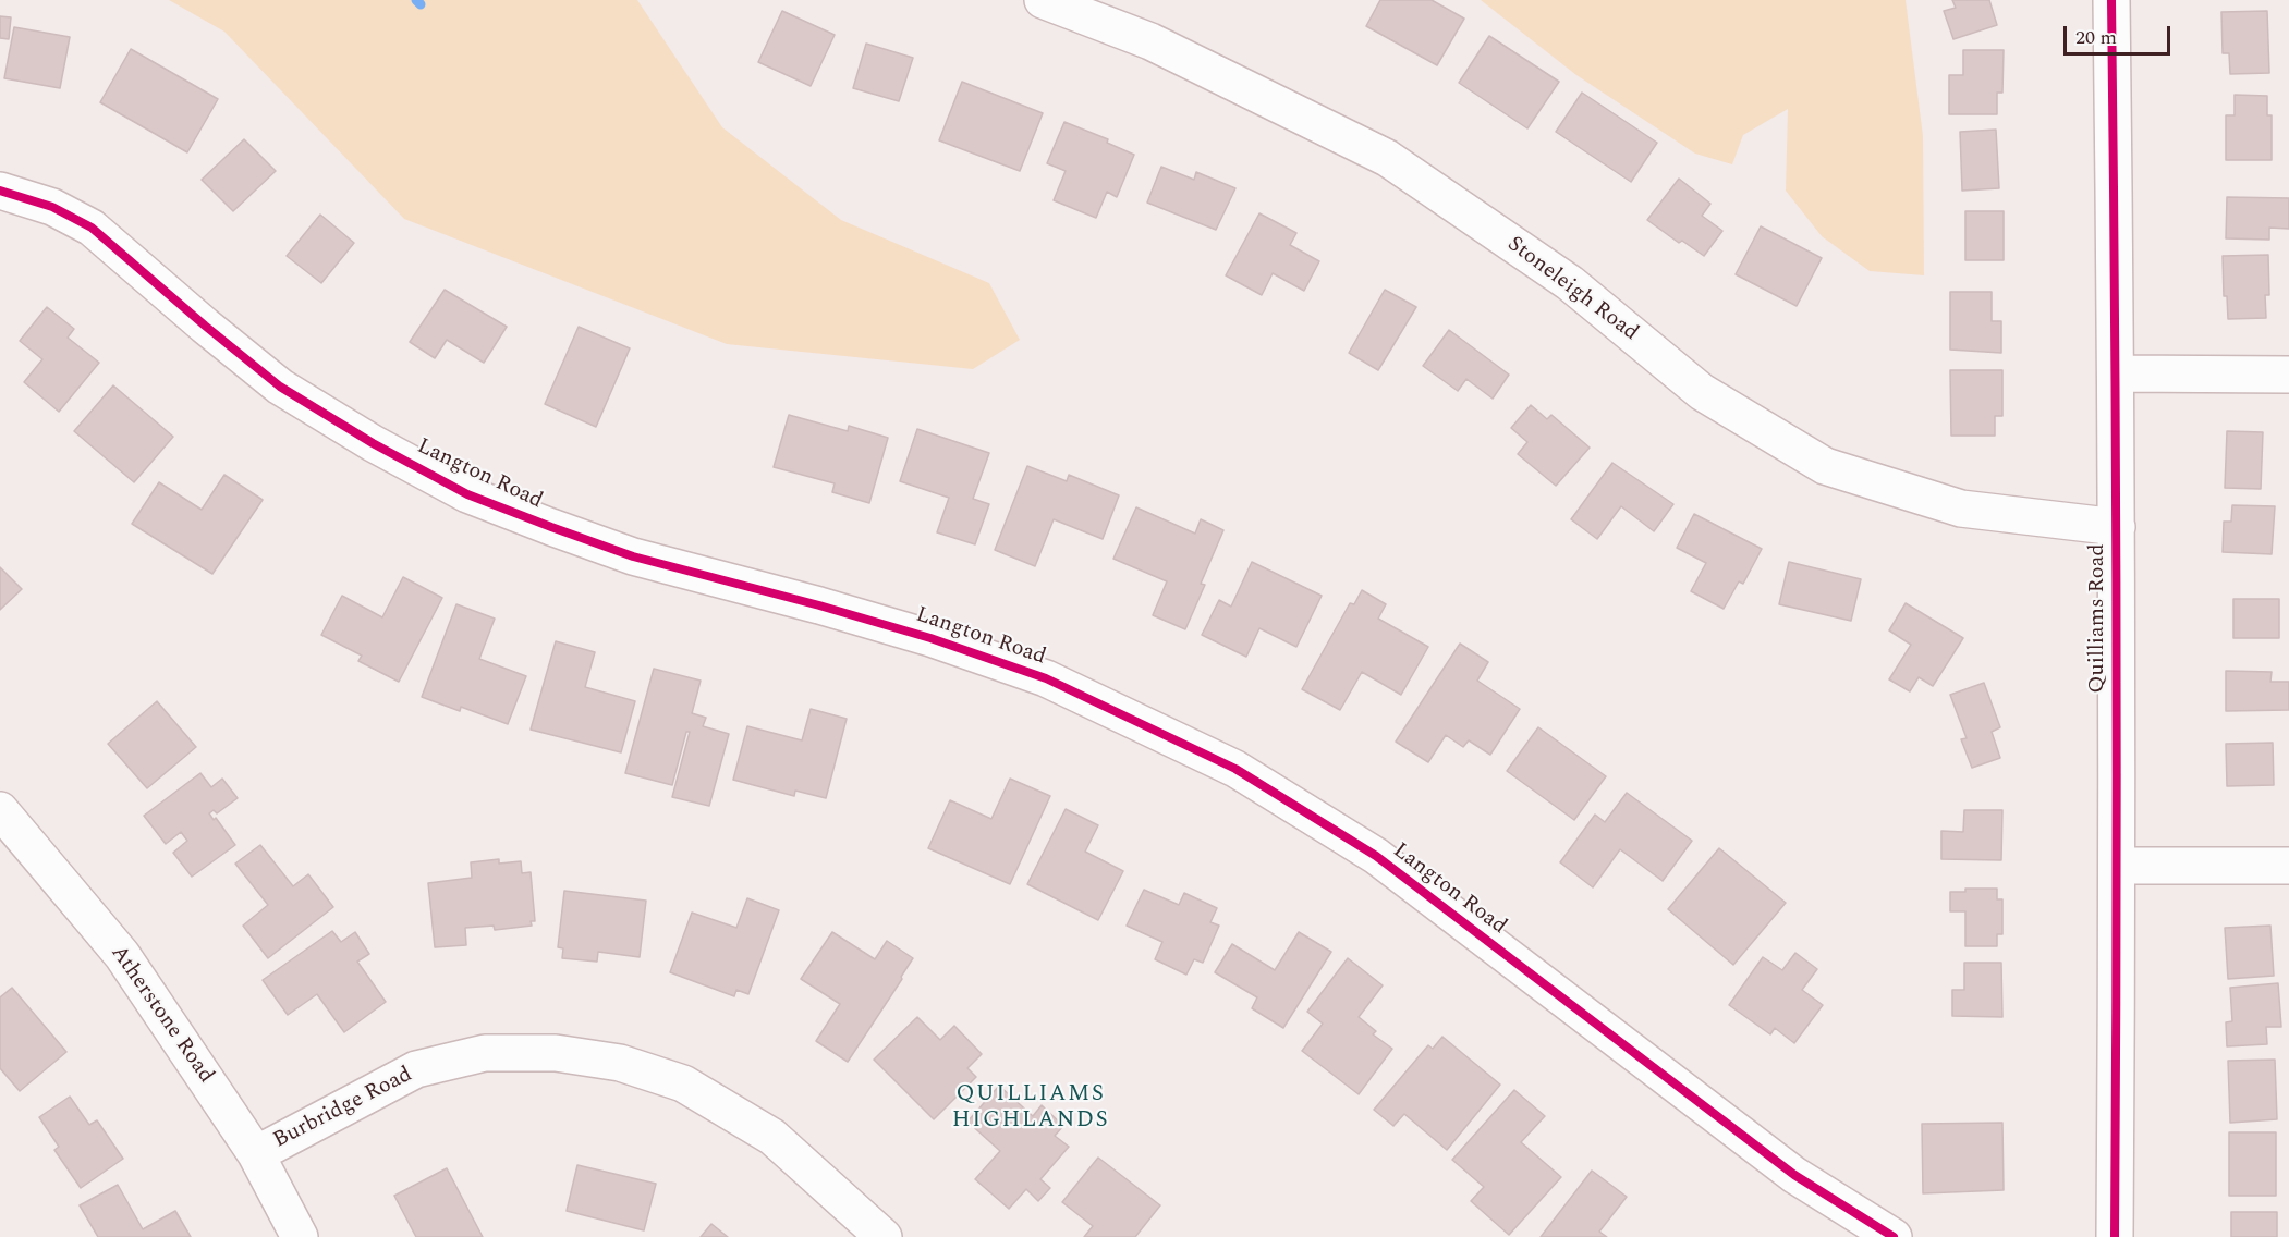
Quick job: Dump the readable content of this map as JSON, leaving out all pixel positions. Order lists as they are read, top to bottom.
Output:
{
  "streets": {
    "street": [
      "Stoneleigh Road",
      "Langton Road",
      "Quilliams Road",
      "Atherstone Road",
      "Burbridge Road"
    ]
  },
  "crossings": [
    ["Stoneleigh Road", "Quilliams Road"],
    ["Atherstone Road", "Burbridge Road"]
  ],
  "districts": ["QUILLIAMS HIGHLANDS"],
  "scale_bar": "20 m"
}
